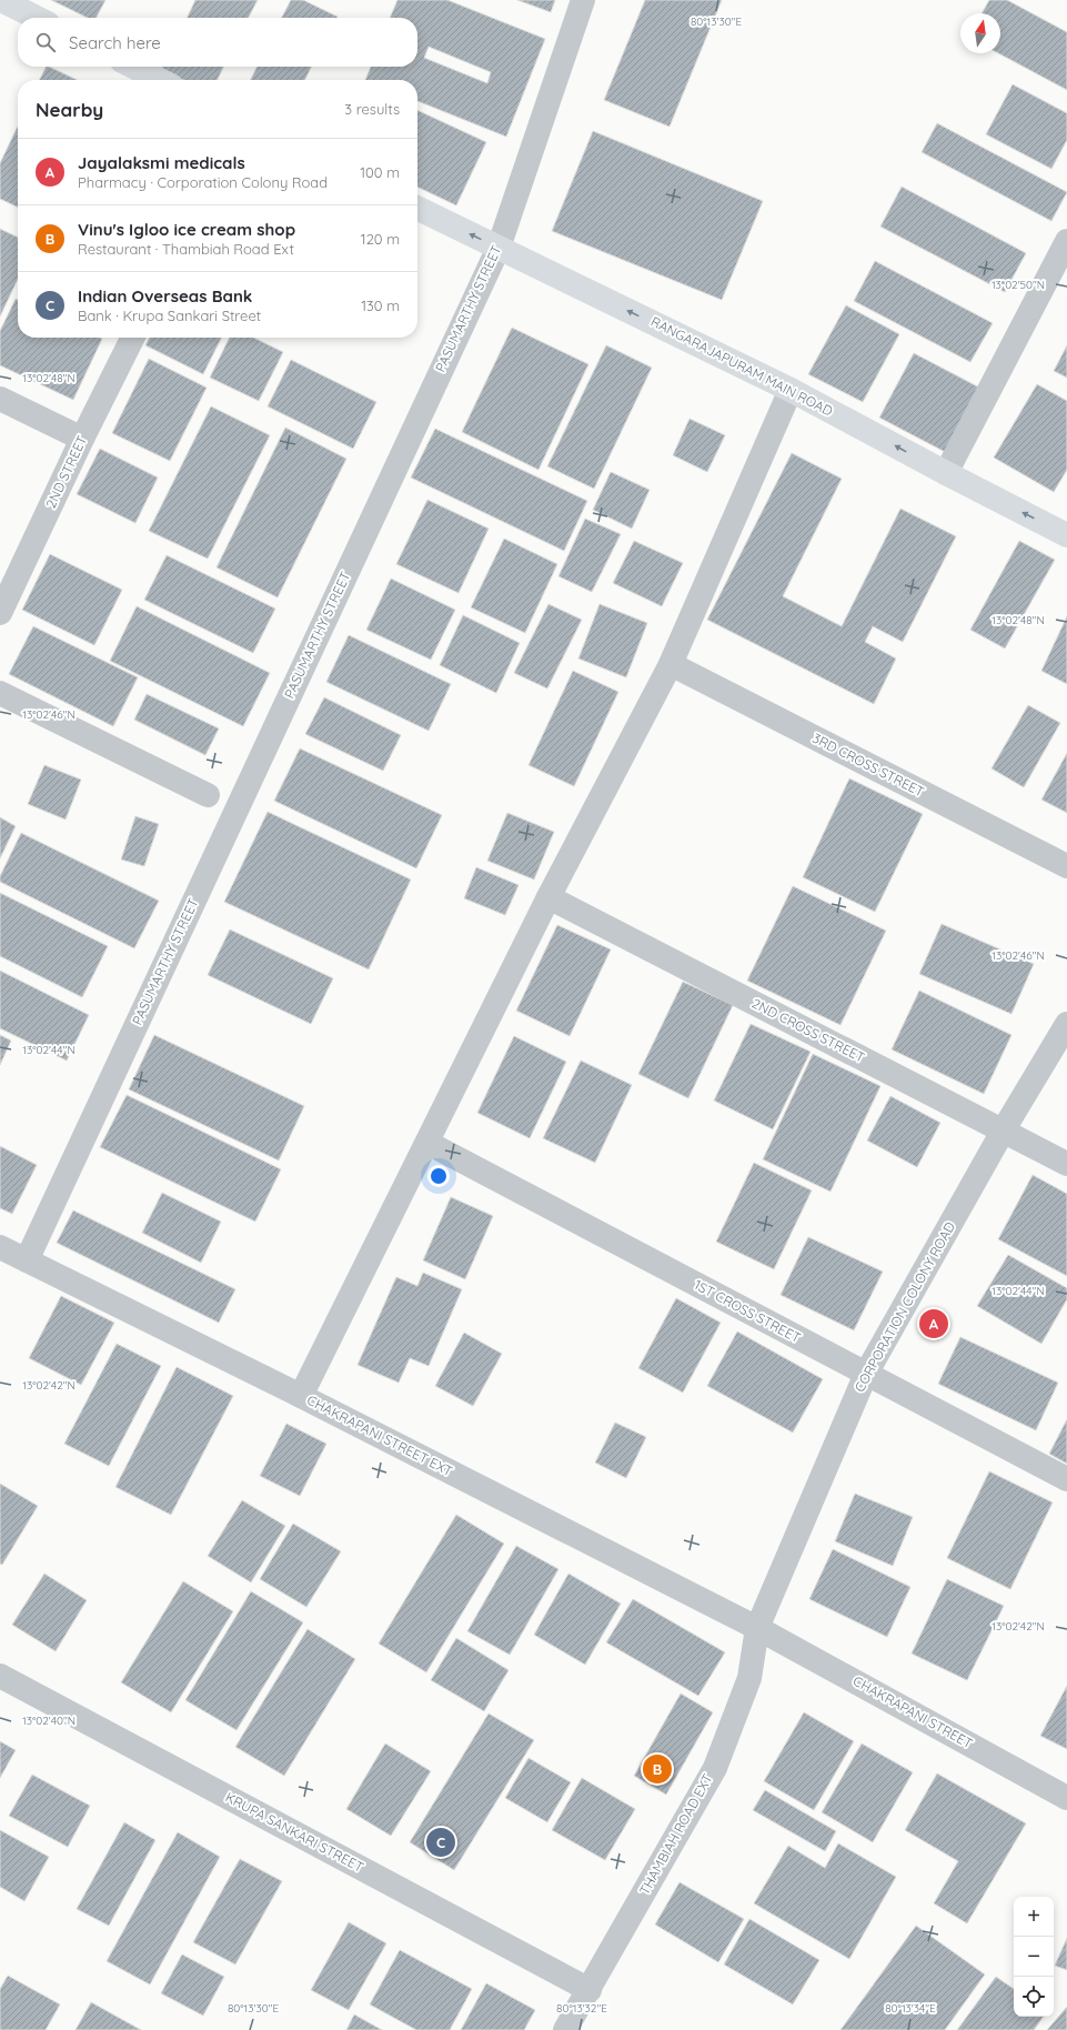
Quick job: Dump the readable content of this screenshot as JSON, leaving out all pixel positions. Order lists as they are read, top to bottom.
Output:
{
  "streets": {
    "main road": ["RANGARAJAPURAM MAIN ROAD"],
    "street": [
      "PASUMARTHY STREET",
      "2ND STREET",
      "3RD CROSS STREET",
      "2ND CROSS STREET",
      "CORPORATION COLONY ROAD",
      "1ST CROSS STREET",
      "CHAKRAPANI STREET EXT",
      "CHAKRAPANI STREET",
      "KRUPA SANKARI STREET",
      "THAMBIAH ROAD EXT"
    ]
  },
  "crossings": [
    ["PASUMARTHY STREET", "RANGARAJAPURAM MAIN ROAD"],
    ["PASUMARTHY STREET", "CHAKRAPANI STREET EXT"],
    ["2ND CROSS STREET", "CORPORATION COLONY ROAD"],
    ["CORPORATION COLONY ROAD", "1ST CROSS STREET"],
    ["CORPORATION COLONY ROAD", "CHAKRAPANI STREET EXT"],
    ["CORPORATION COLONY ROAD", "CHAKRAPANI STREET"],
    ["CORPORATION COLONY ROAD", "THAMBIAH ROAD EXT"],
    ["CHAKRAPANI STREET EXT", "CHAKRAPANI STREET"],
    ["CHAKRAPANI STREET EXT", "THAMBIAH ROAD EXT"],
    ["CHAKRAPANI STREET", "THAMBIAH ROAD EXT"],
    ["KRUPA SANKARI STREET", "THAMBIAH ROAD EXT"]
  ],
  "one_way": ["RANGARAJAPURAM MAIN ROAD"],
  "north": "top",
  "page": {
    "search": "Search here",
    "heading": ["Nearby", "3 results"],
    "list": [
      {
        "mark": "A",
        "name": "Jayalaksmi medicals",
        "note": "Pharmacy · Corporation Colony Road",
        "value": "100 m"
      },
      {
        "mark": "B",
        "name": "Vinu's Igloo ice cream shop",
        "note": "Restaurant · Thambiah Road Ext",
        "value": "120 m"
      },
      {
        "mark": "C",
        "name": "Indian Overseas Bank",
        "note": "Bank · Krupa Sankari Street",
        "value": "130 m"
      }
    ],
    "pins": ["A", "B", "C"],
    "map_buttons": ["+", "−"]
  },
  "coordinates": [
    "80°13'30\"E",
    "13°02'50\"N",
    "13°02'48\"N",
    "13°02'46\"N",
    "13°02'44\"N",
    "13°02'42\"N",
    "13°02'40\"N",
    "80°13'32\"E",
    "80°13'34\"E"
  ]
}
